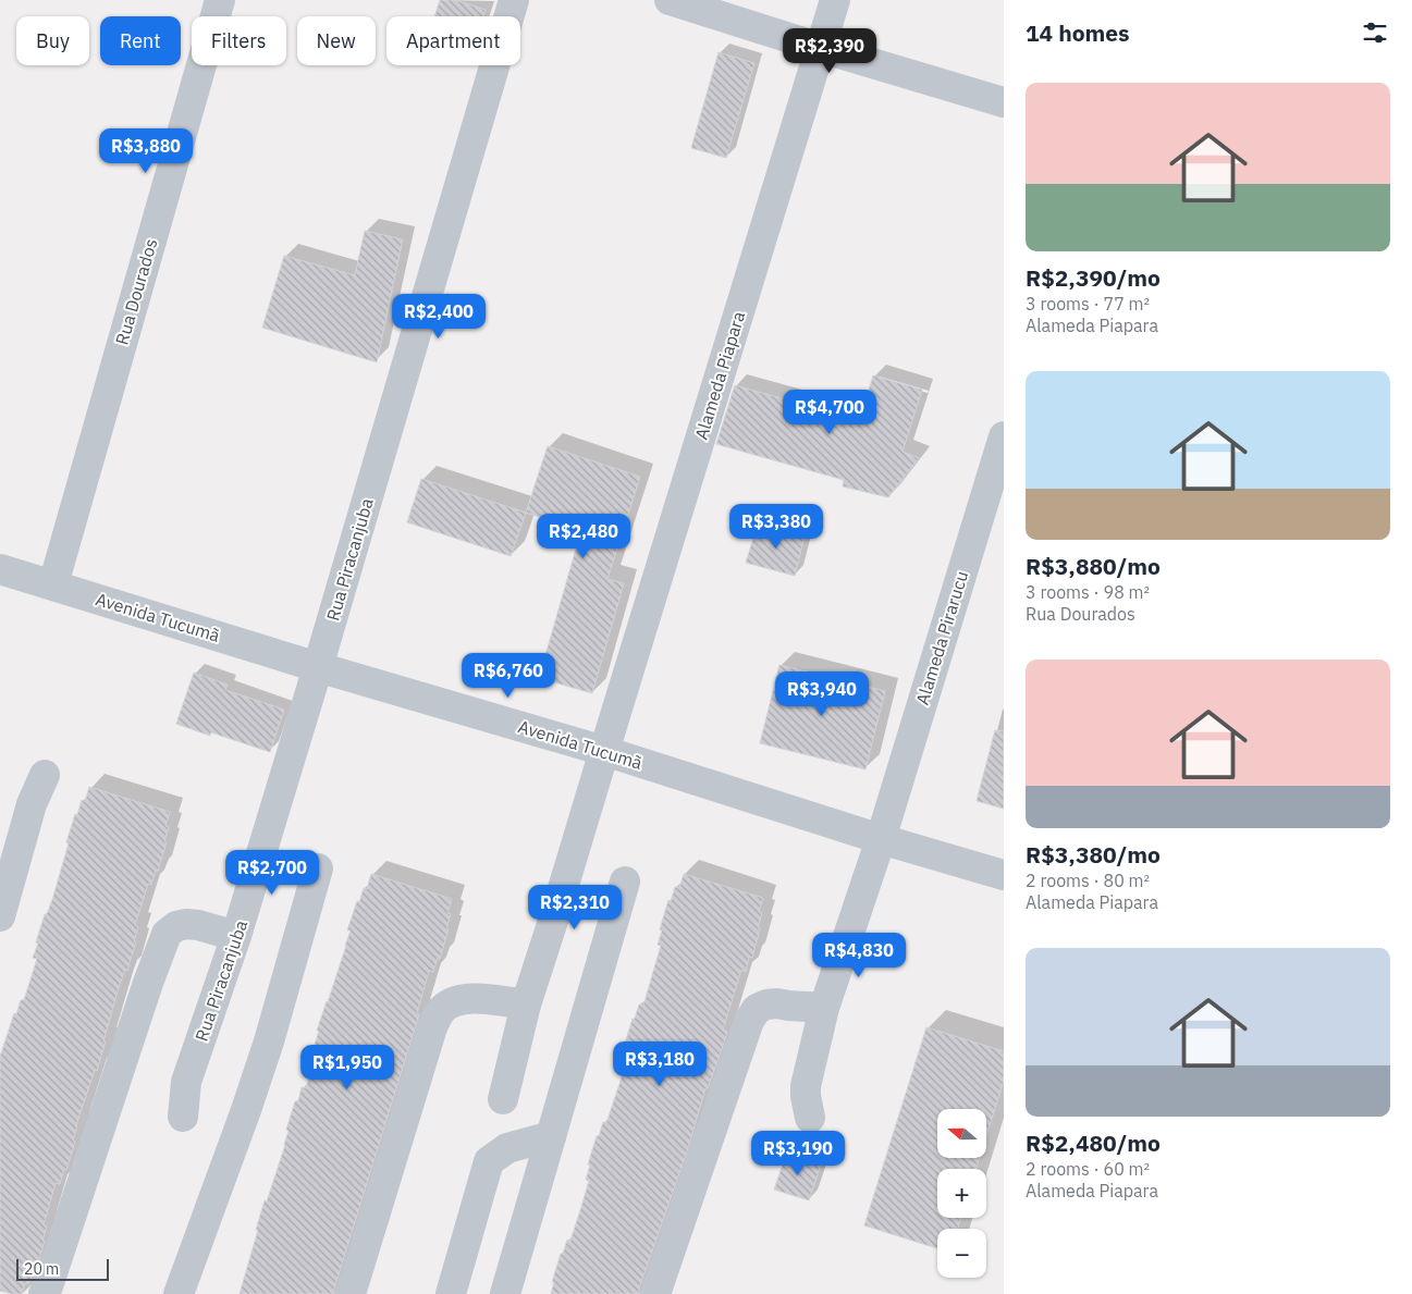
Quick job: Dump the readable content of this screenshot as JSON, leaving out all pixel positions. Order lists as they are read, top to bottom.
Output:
{
  "streets": {
    "street": [
      "Rua Dourados",
      "Alameda Piapara",
      "Rua Piracanjuba",
      "Avenida Tucumã",
      "Alameda Pirarucu"
    ]
  },
  "crossings": [
    ["Rua Dourados", "Avenida Tucumã"],
    ["Alameda Piapara", "Avenida Tucumã"],
    ["Rua Piracanjuba", "Avenida Tucumã"],
    ["Avenida Tucumã", "Alameda Pirarucu"]
  ],
  "scale_bar": "20 m",
  "north": "left",
  "page": {
    "heading": "14 homes",
    "chip": [
      "Buy",
      "Rent",
      "Filters",
      "New",
      "Apartment"
    ],
    "price": [
      "R$2,390",
      "R$3,880",
      "R$2,400",
      "R$4,700",
      "R$3,380",
      "R$2,480",
      "R$6,760",
      "R$3,940",
      "R$2,700",
      "R$2,310",
      "R$4,830",
      "R$3,180",
      "R$1,950",
      "R$3,190"
    ],
    "list": [
      {
        "name": "R$2,390/mo",
        "note": "3 rooms · 77 m² · Alameda Piapara"
      },
      {
        "name": "R$3,880/mo",
        "note": "3 rooms · 98 m² · Rua Dourados"
      },
      {
        "name": "R$3,380/mo",
        "note": "2 rooms · 80 m² · Alameda Piapara"
      },
      {
        "name": "R$2,480/mo",
        "note": "2 rooms · 60 m² · Alameda Piapara"
      }
    ],
    "map_buttons": ["+", "−"],
    "scale": "20 m"
  }
}
